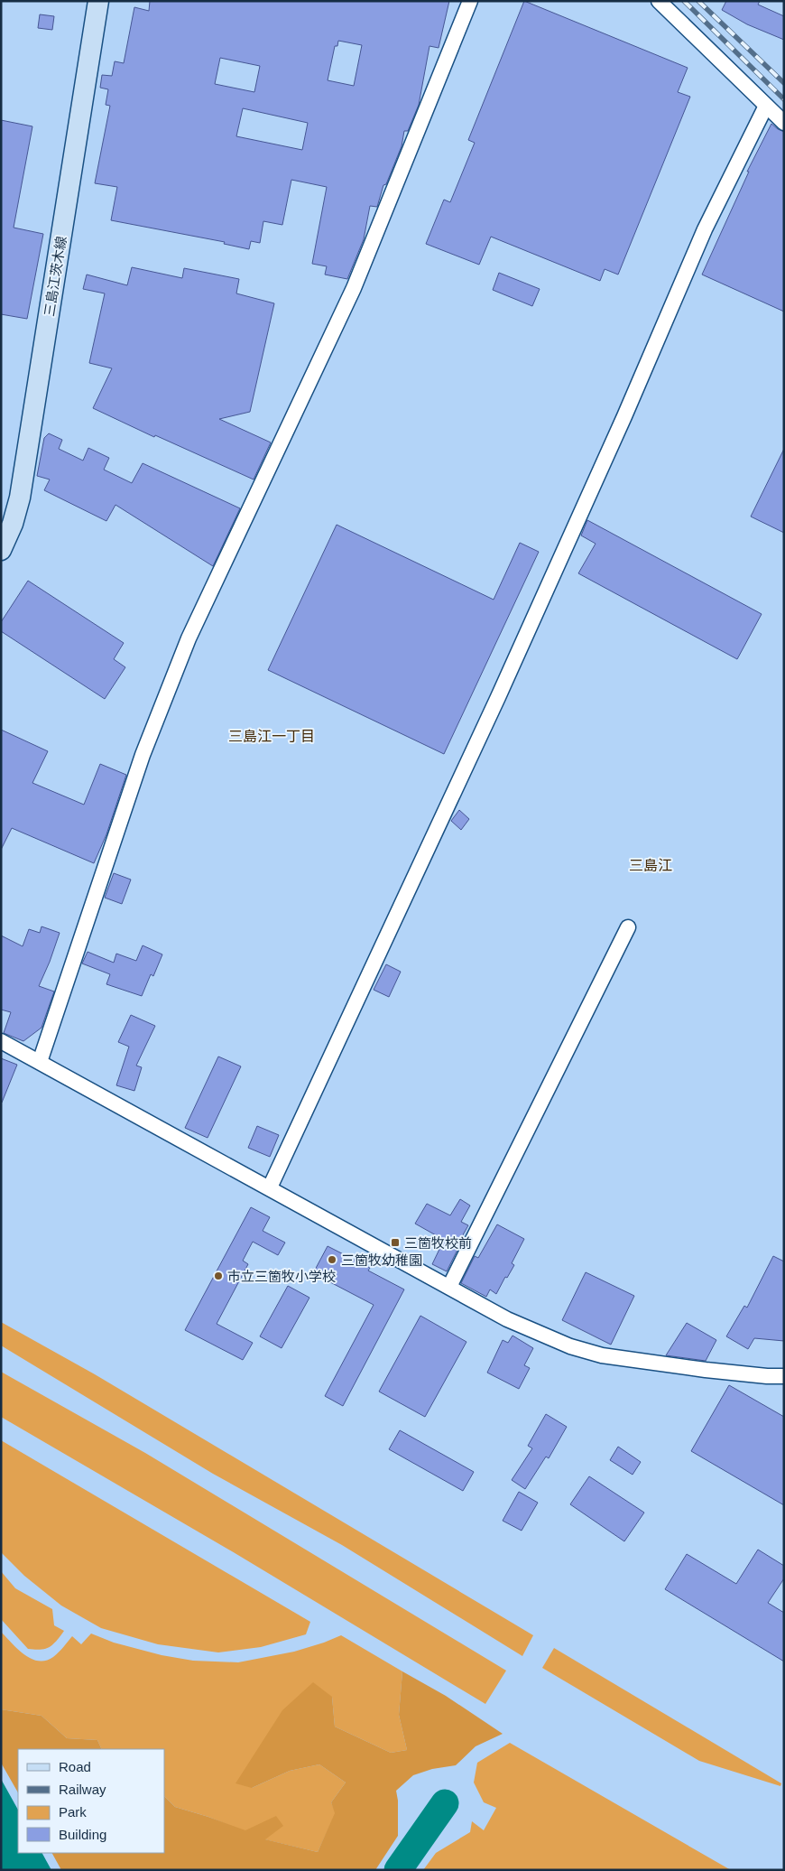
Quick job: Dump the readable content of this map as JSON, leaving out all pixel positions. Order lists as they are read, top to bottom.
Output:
{
  "streets": {
    "main road": ["三島江茨木線"]
  },
  "districts": ["三島江一丁目", "三島江"],
  "places": {
    "transit": ["三箇牧校前"],
    "other": ["三箇牧幼稚園", "市立三箇牧小学校"]
  },
  "legend": [
    "Road",
    "Railway",
    "Park",
    "Building"
  ]
}
